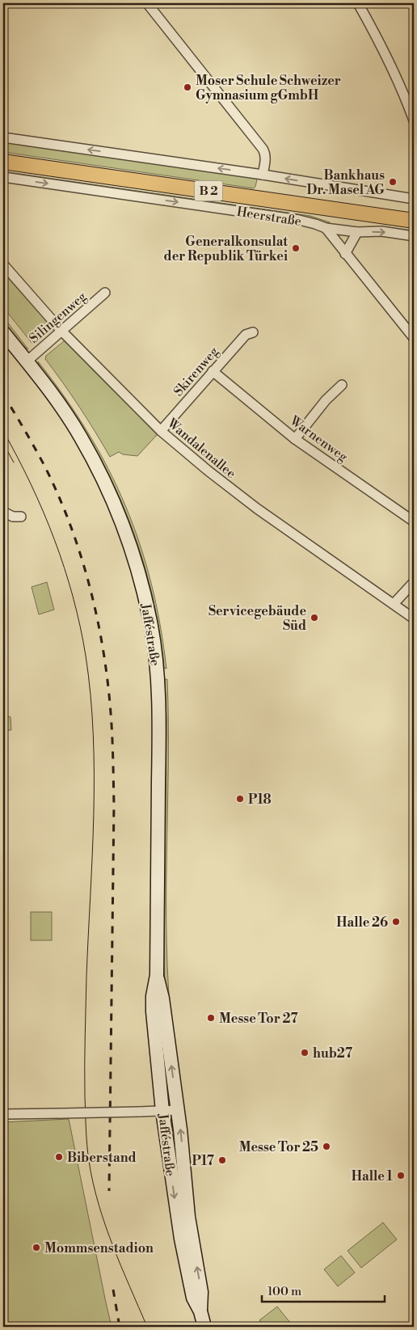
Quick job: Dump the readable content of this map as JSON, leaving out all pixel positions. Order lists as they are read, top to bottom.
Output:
{
  "streets": {
    "main road": ["B 2", "Heerstraße", "Jafféstraße"],
    "street": [
      "Silingenweg",
      "Skirenweg",
      "Warnenweg",
      "Wandalenallee"
    ]
  },
  "crossings": [
    ["Silingenweg", "Wandalenallee"],
    ["Silingenweg", "Jafféstraße"],
    ["Skirenweg", "Warnenweg"],
    ["Skirenweg", "Wandalenallee"]
  ],
  "places": [
    "Moser Schule Schweizer Gymnasium gGmbH",
    "Bankhaus Dr. Masel AG",
    "Generalkonsulat der Republik Türkei",
    "Servicegebäude Süd",
    "P18",
    "Halle 26",
    "Messe Tor 27",
    "hub27",
    "Messe Tor 25",
    "Biberstand",
    "P17",
    "Halle 1",
    "Mommsenstadion"
  ],
  "scale_bar": "100 m"
}
